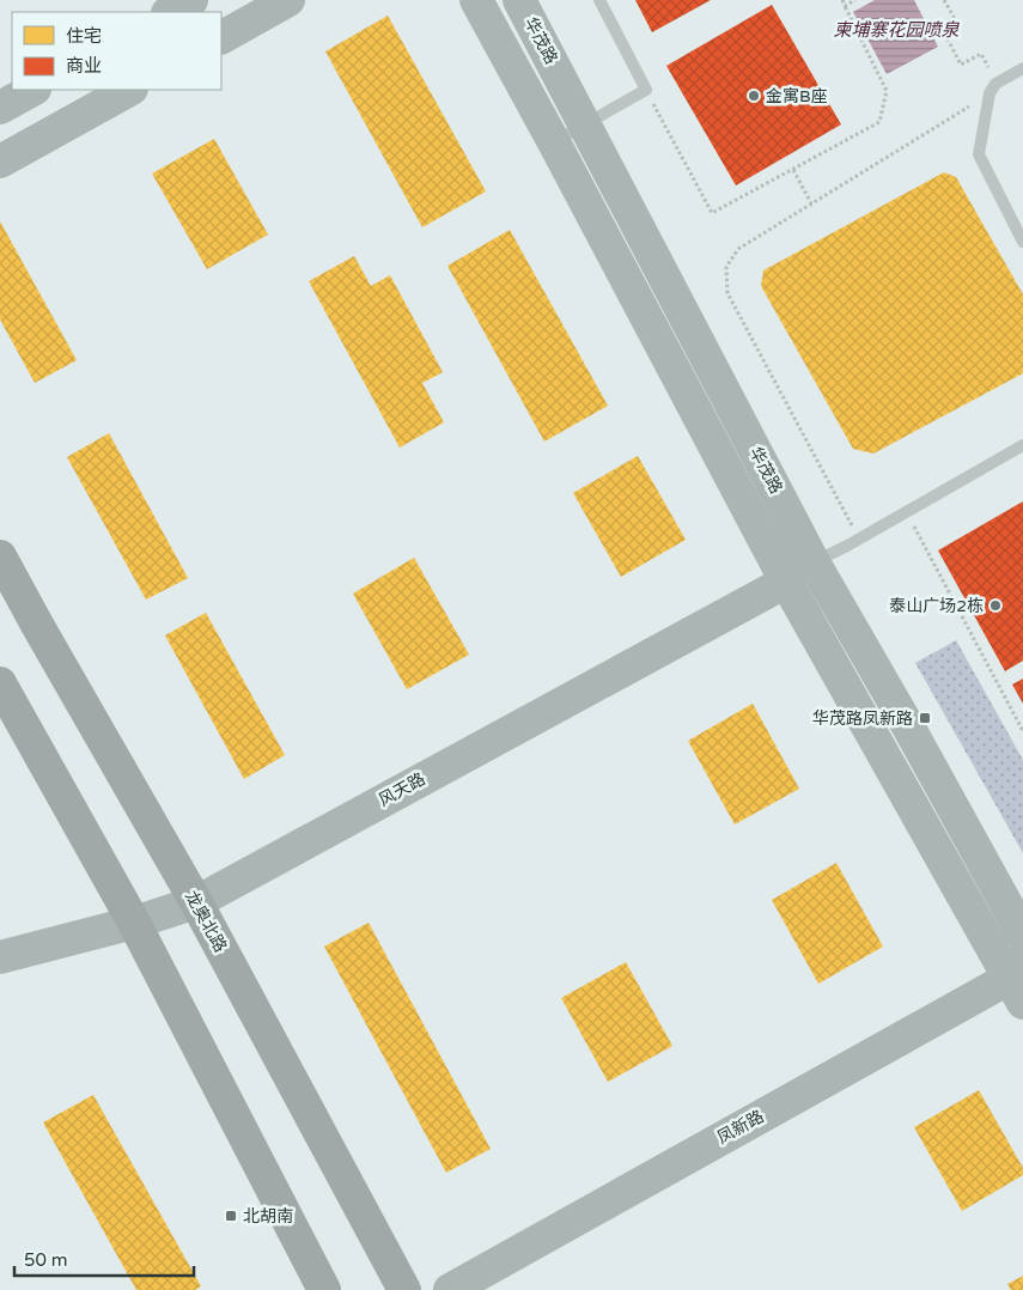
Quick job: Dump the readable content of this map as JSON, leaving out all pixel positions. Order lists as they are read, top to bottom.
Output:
{
  "streets": {
    "main road": ["龙奥北路"],
    "street": ["华茂路", "风天路", "凤新路"]
  },
  "crossings": [
    ["华茂路", "风天路"],
    ["风天路", "龙奥北路"]
  ],
  "water": ["柬埔寨花园喷泉"],
  "places": {
    "other": ["金寓B座", "泰山广场2栋"],
    "transit": ["华茂路凤新路", "北胡南"]
  },
  "legend": ["住宅", "商业"],
  "scale_bar": "50 m"
}
